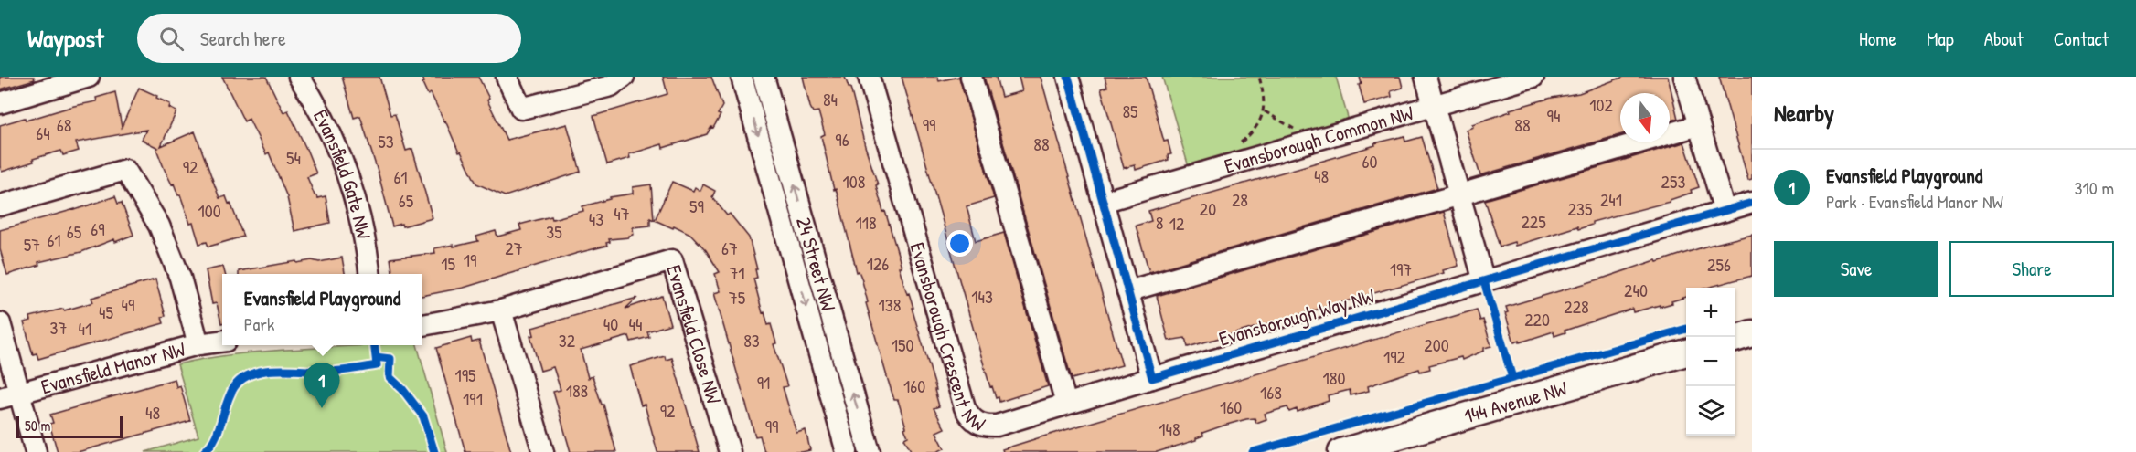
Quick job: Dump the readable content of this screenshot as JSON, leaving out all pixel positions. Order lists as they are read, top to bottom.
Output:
{
  "streets": {
    "main road": ["144 Avenue NW"],
    "street": [
      "Evansborough Common NW",
      "Evansfield Gate NW",
      "24 Street NW",
      "Evansborough Way NW",
      "Evansborough Crescent NW",
      "Evansfield Close NW",
      "Evansfield Manor NW"
    ]
  },
  "crossings": [
    ["Evansborough Way NW", "Evansborough Crescent NW"]
  ],
  "house_numbers": [
    "84",
    "102",
    "85",
    "94",
    "68",
    "99",
    "88",
    "64",
    "96",
    "53",
    "88",
    "54",
    "60",
    "92",
    "48",
    "61",
    "108",
    "253",
    "28",
    "241",
    "65",
    "59",
    "20",
    "235",
    "100",
    "47",
    "43",
    "225",
    "118",
    "8",
    "12",
    "69",
    "65",
    "35",
    "61",
    "57",
    "27",
    "67",
    "19",
    "15",
    "126",
    "256",
    "197",
    "71",
    "240",
    "143",
    "75",
    "49",
    "138",
    "228",
    "45",
    "220",
    "40",
    "44",
    "37",
    "41",
    "32",
    "83",
    "150",
    "200",
    "192",
    "195",
    "180",
    "91",
    "160",
    "188",
    "168",
    "191",
    "160",
    "92",
    "48",
    "99",
    "148"
  ],
  "scale_bar": "50 m",
  "north": "bottom",
  "page": {
    "header": "Waypost",
    "search": "Search here",
    "nav": [
      "Home",
      "Map",
      "About",
      "Contact"
    ],
    "heading": "Nearby",
    "list": [
      {
        "mark": "1",
        "name": "Evansfield Playground",
        "note": "Park · Evansfield Manor NW",
        "value": "310 m"
      }
    ],
    "buttons": ["Save", "Share"],
    "popup": ["Evansfield Playground", "Park"],
    "map_buttons": ["+", "−"],
    "pins": "1",
    "scale": "50 m"
  }
}
